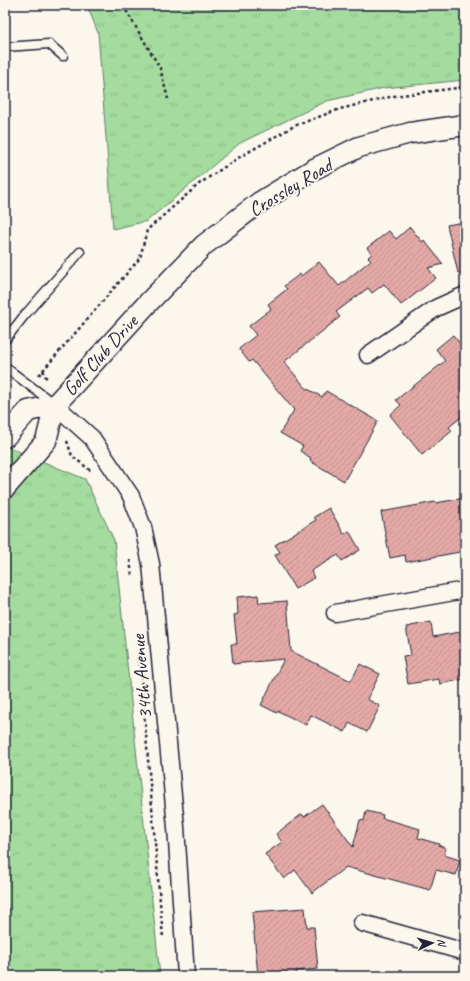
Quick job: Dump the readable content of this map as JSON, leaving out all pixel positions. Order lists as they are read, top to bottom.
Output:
{
  "streets": {
    "street": ["Crossley Road", "Golf Club Drive", "34th Avenue"]
  },
  "crossings": [
    ["Crossley Road", "Golf Club Drive"],
    ["Golf Club Drive", "34th Avenue"]
  ],
  "north": "right"
}
